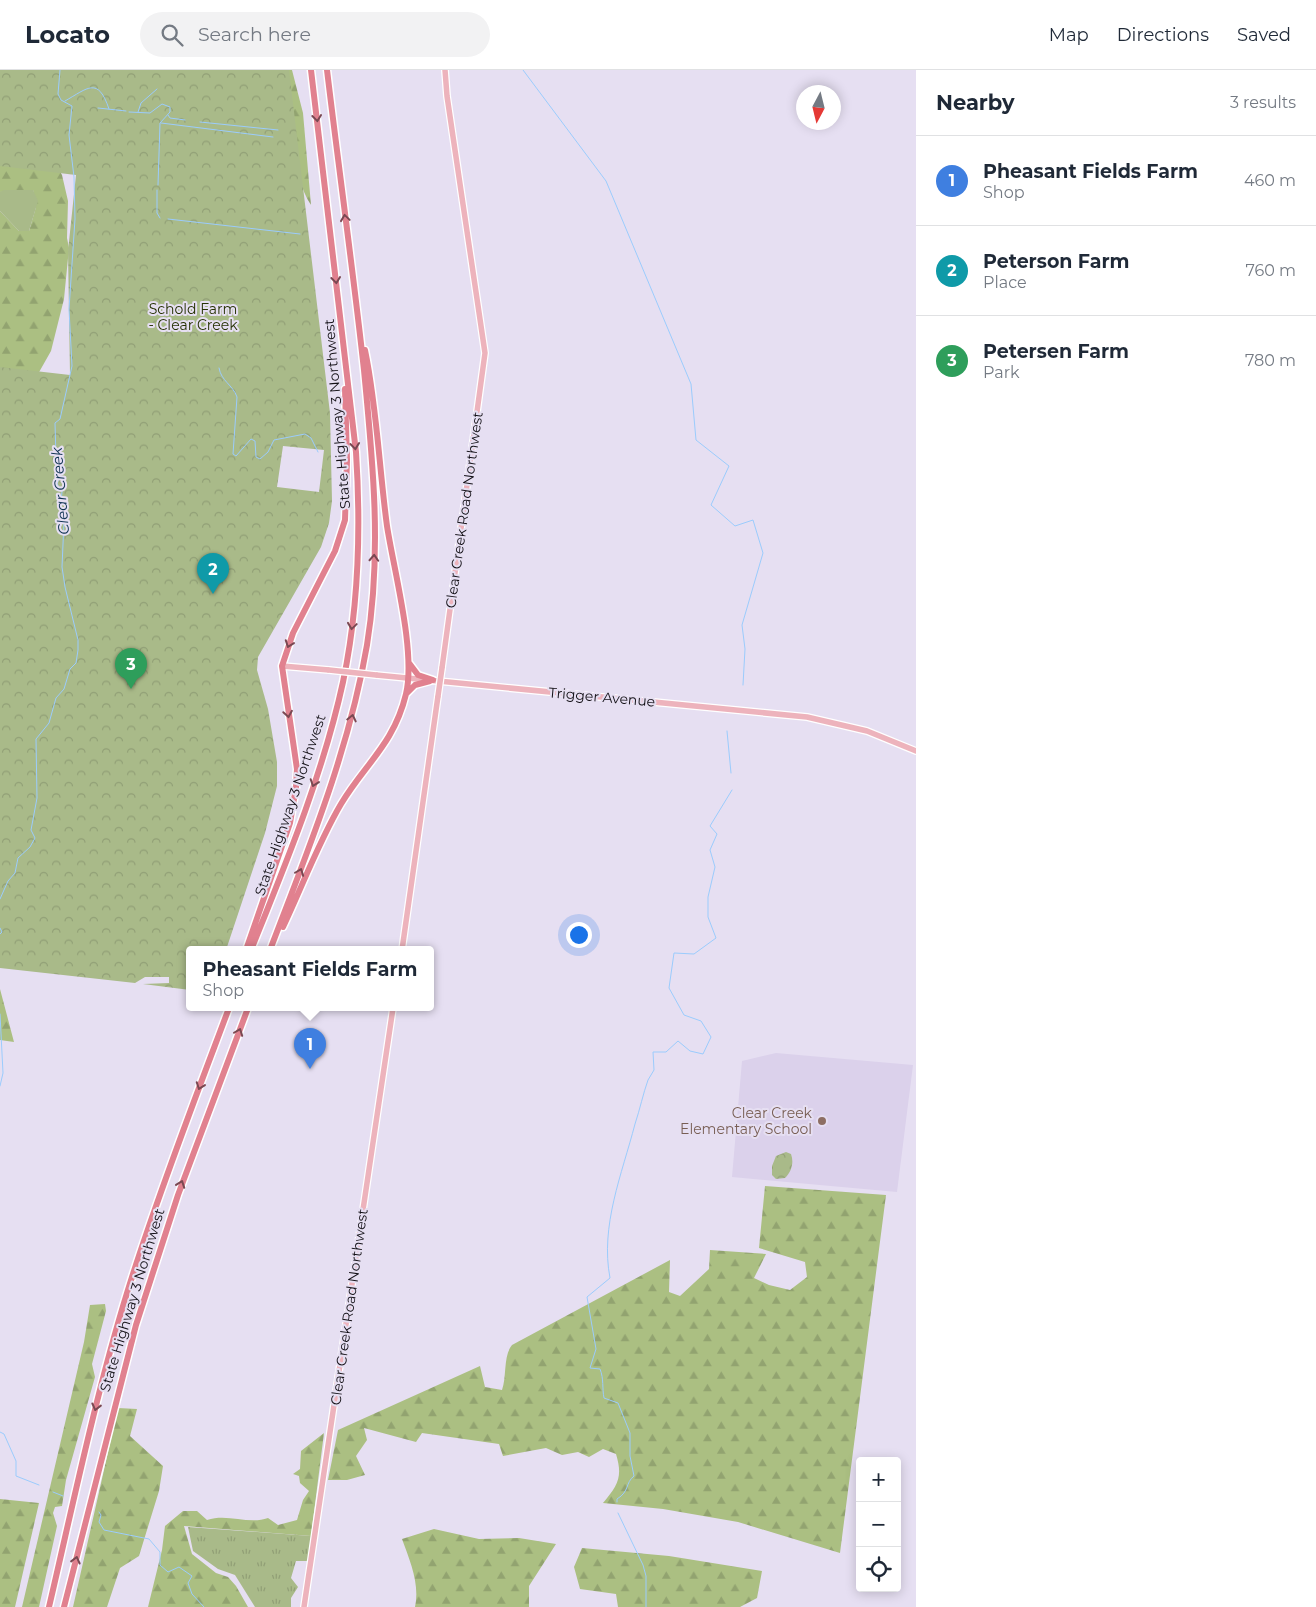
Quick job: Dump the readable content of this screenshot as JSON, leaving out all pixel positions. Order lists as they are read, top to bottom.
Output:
{
  "streets": {
    "highway": ["State Highway 3 Northwest"],
    "main road": ["Clear Creek Road Northwest", "Trigger Avenue"]
  },
  "water": ["Clear Creek"],
  "parks": ["Schold Farm - Clear Creek"],
  "places": ["Clear Creek Elementary School"],
  "north": "bottom",
  "page": {
    "header": "Locato",
    "search": "Search here",
    "nav": ["Map", "Directions", "Saved"],
    "heading": ["Nearby", "3 results"],
    "list": [
      {
        "mark": "1",
        "name": "Pheasant Fields Farm",
        "note": "Shop",
        "value": "460 m"
      },
      {
        "mark": "2",
        "name": "Peterson Farm",
        "note": "Place",
        "value": "760 m"
      },
      {
        "mark": "3",
        "name": "Petersen Farm",
        "note": "Park",
        "value": "780 m"
      }
    ],
    "pins": ["2", "3", "1"],
    "popup": ["Pheasant Fields Farm", "Shop"],
    "map_buttons": ["+", "−"]
  }
}
